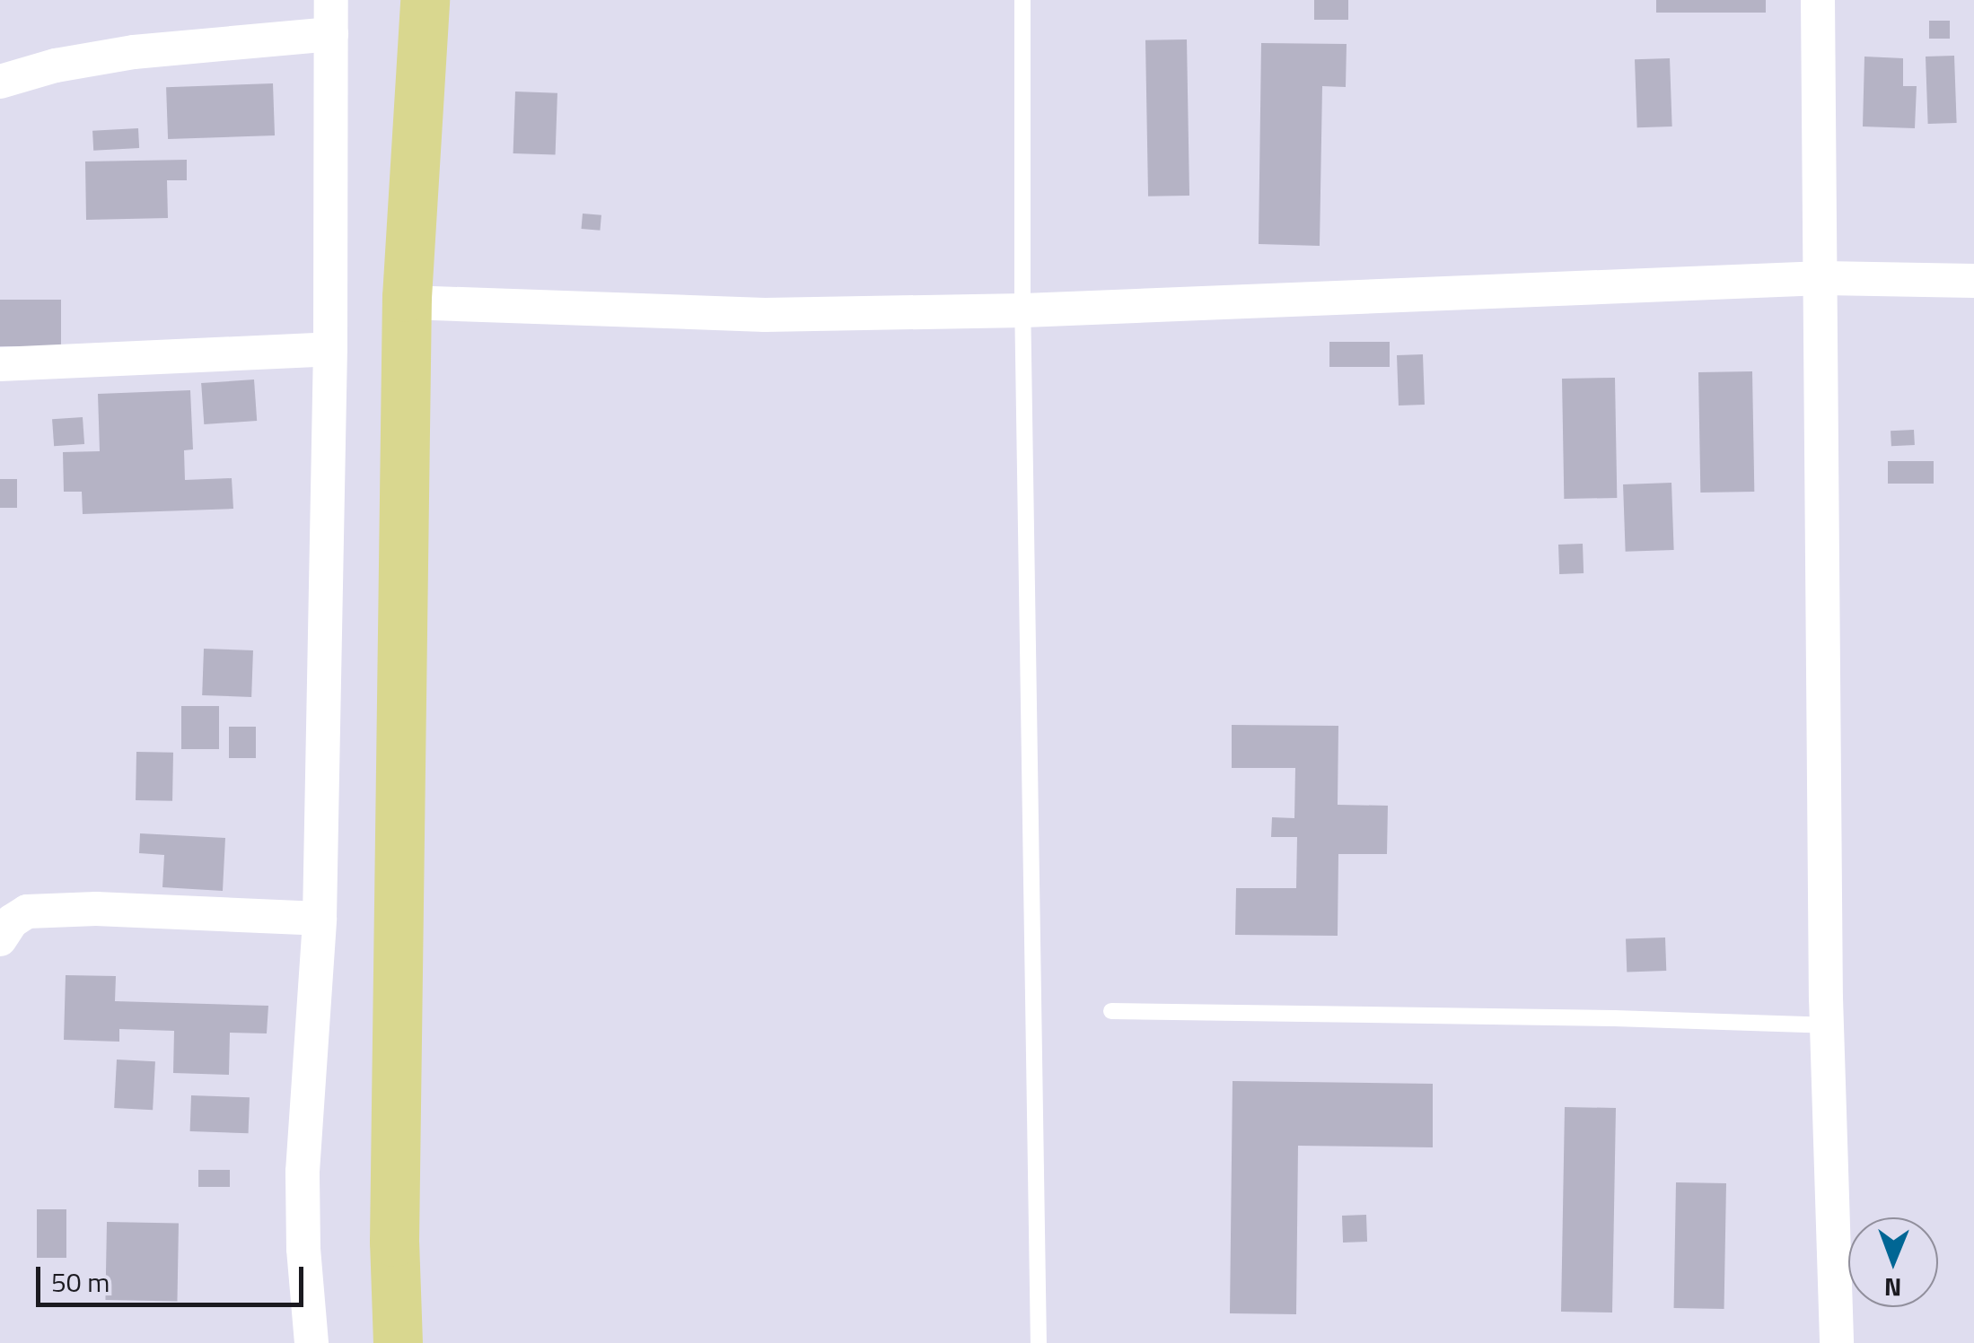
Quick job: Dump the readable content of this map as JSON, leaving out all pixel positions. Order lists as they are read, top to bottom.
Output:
{
  "scale_bar": "50 m",
  "north": "bottom"
}
